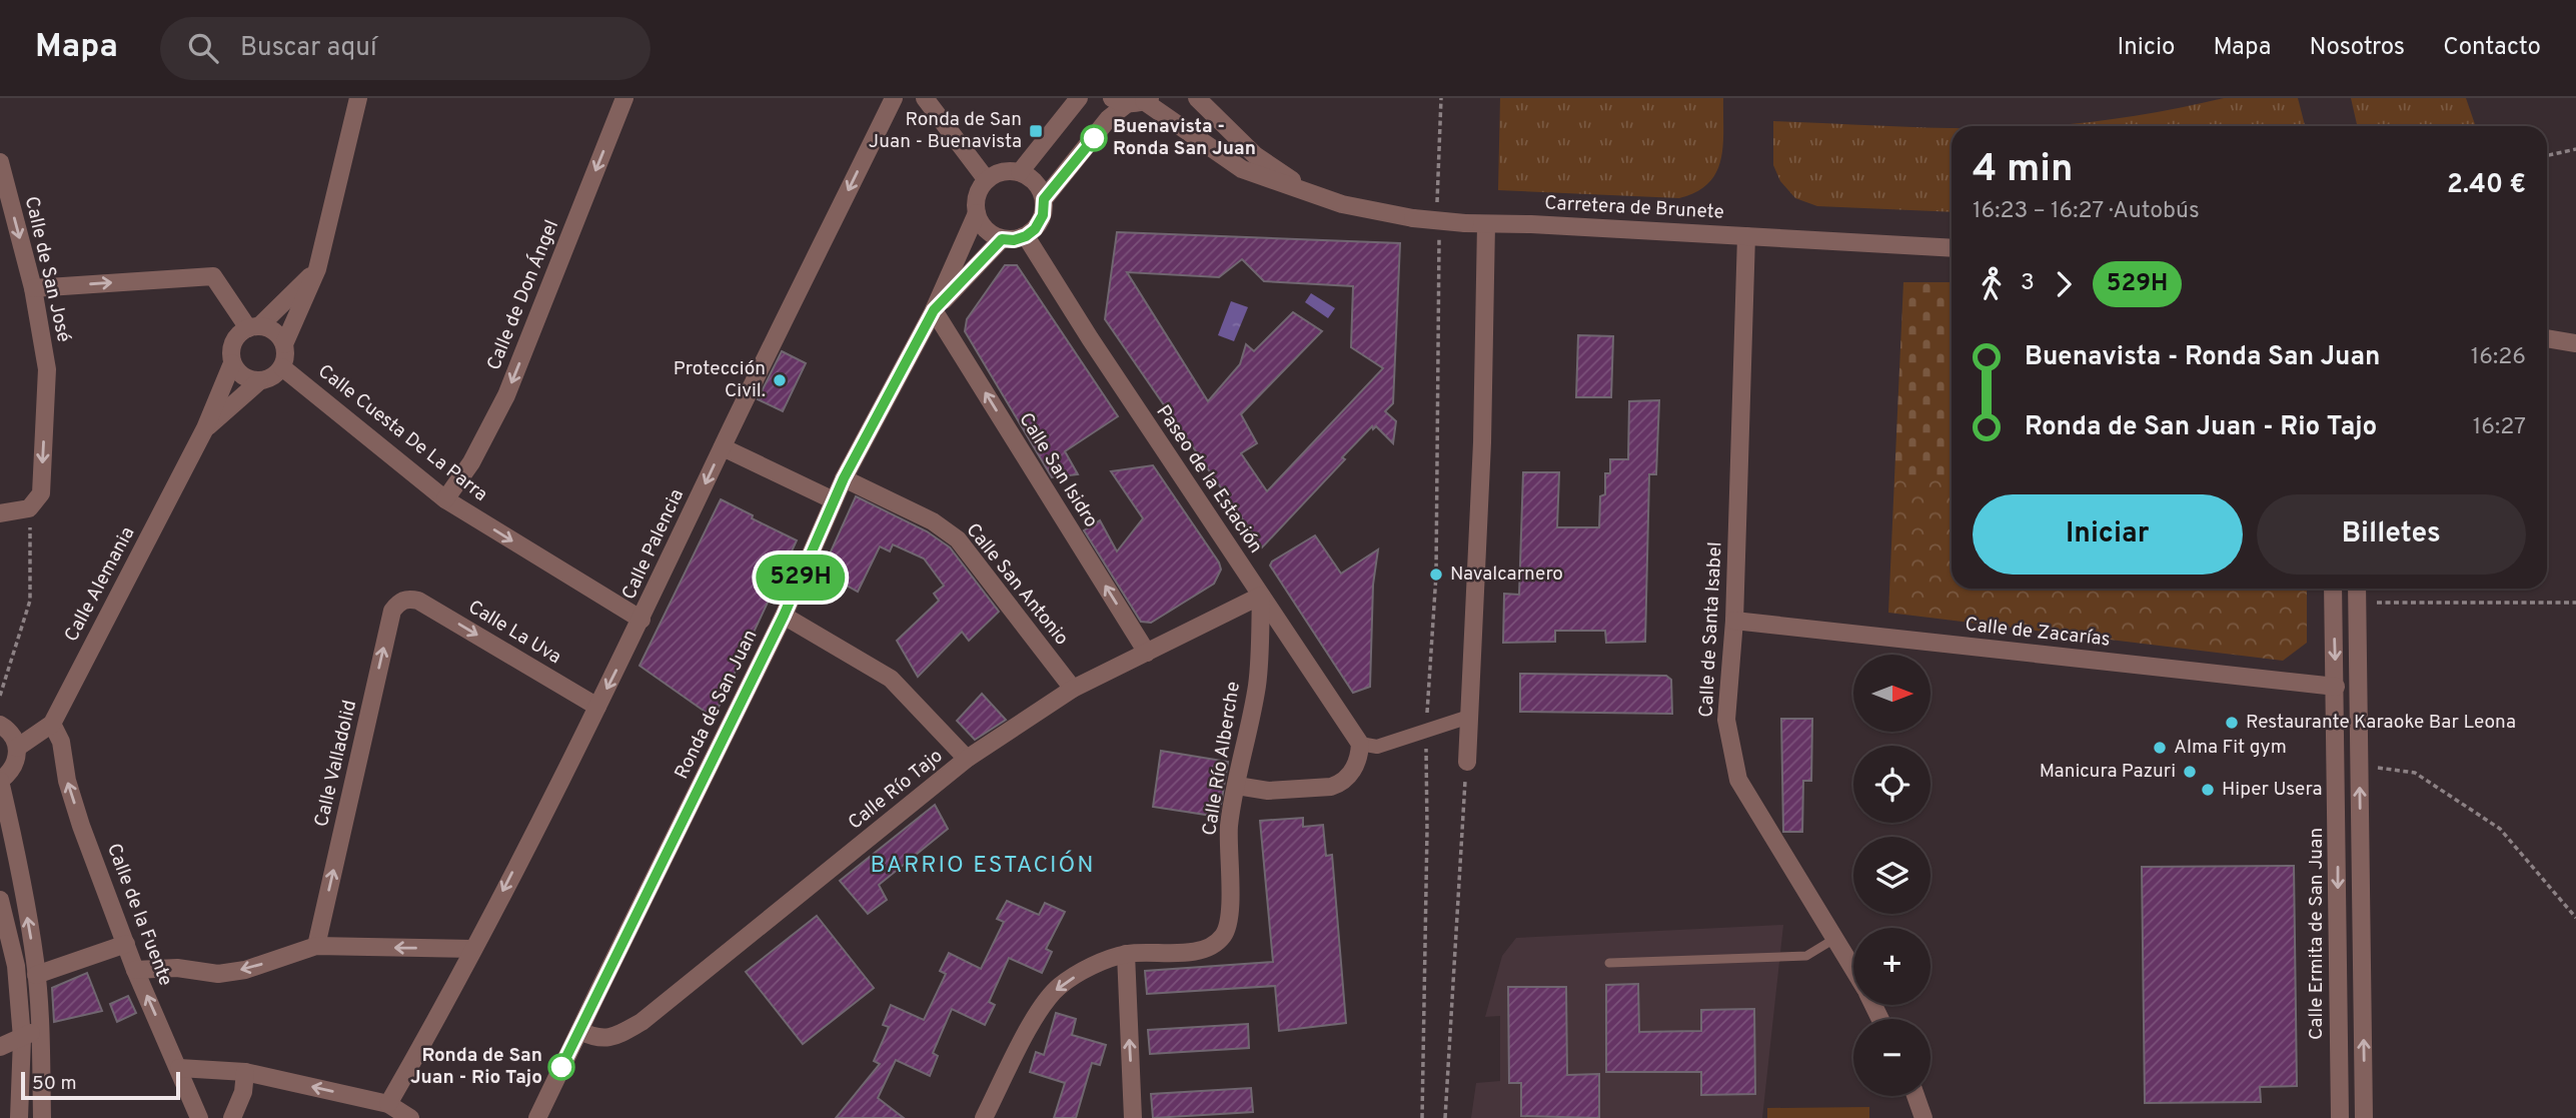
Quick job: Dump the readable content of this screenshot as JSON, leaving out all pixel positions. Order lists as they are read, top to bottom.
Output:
{
  "streets": {
    "street": [
      "Carretera de Brunete",
      "Calle de San José",
      "Calle de Don Ángel",
      "Calle Cuesta De La Parra",
      "Calle San Isidro",
      "Paseo de la Estación",
      "Calle Palencia",
      "Calle Alemania",
      "Calle San Antonio",
      "Calle de Santa Isabel",
      "Calle La Uva",
      "Calle de Zacarías",
      "Ronda de San Juan",
      "Calle Río Alberche",
      "Calle Valladolid",
      "Calle Río Tajo",
      "Calle de la Fuente",
      "Calle Ermita de San Juan"
    ]
  },
  "crossings": [
    ["Carretera de Brunete", "Calle de Santa Isabel"],
    ["Calle de Don Ángel", "Calle Cuesta De La Parra"],
    ["Calle Cuesta De La Parra", "Calle Palencia"],
    ["Calle Cuesta De La Parra", "Calle Alemania"],
    ["Calle San Isidro", "Ronda de San Juan"],
    ["Calle San Isidro", "Calle Río Tajo"],
    ["Paseo de la Estación", "Ronda de San Juan"],
    ["Paseo de la Estación", "Calle Río Alberche"],
    ["Paseo de la Estación", "Calle Río Tajo"],
    ["Calle Palencia", "Calle La Uva"],
    ["Calle Alemania", "Calle de la Fuente"],
    ["Calle San Antonio", "Ronda de San Juan"],
    ["Calle San Antonio", "Calle Río Tajo"],
    ["Calle de Santa Isabel", "Calle de Zacarías"],
    ["Calle La Uva", "Calle Valladolid"],
    ["Calle de Zacarías", "Calle Ermita de San Juan"],
    ["Ronda de San Juan", "Calle Río Tajo"],
    ["Calle Río Alberche", "Calle Río Tajo"]
  ],
  "one_way": [
    "Calle de San José",
    "Calle de Don Ángel",
    "Calle Cuesta De La Parra",
    "Calle San Isidro",
    "Calle Palencia",
    "Calle La Uva",
    "Calle Valladolid"
  ],
  "districts": ["BARRIO ESTACIÓN"],
  "places": {
    "transit": ["Ronda de San Juan - Buenavista"],
    "other": [
      "Buenavista - Ronda San Juan",
      "Protección Civil.",
      "Navalcarnero",
      "Restaurante Karaoke Bar Leona",
      "Alma Fit gym",
      "Manicura Pazuri",
      "Hiper Usera",
      "Ronda de San Juan - Rio Tajo"
    ]
  },
  "lines": ["bus line 529H"],
  "scale_bar": "50 m",
  "north": "right",
  "page": {
    "header": "Mapa",
    "search": "Buscar aquí",
    "nav": [
      "Inicio",
      "Mapa",
      "Nosotros",
      "Contacto"
    ],
    "on_map": "529H",
    "heading": ["4 min", "16:23 – 16:27 · Autobús", "2.40 €"],
    "legs": ["3", "529H"],
    "list": [
      {
        "name": "Buenavista - Ronda San Juan",
        "value": "16:26"
      },
      {
        "name": "Ronda de San Juan - Rio Tajo",
        "value": "16:27"
      }
    ],
    "buttons": ["Iniciar", "Billetes"],
    "map_buttons": ["+", "−"],
    "scale": "50 m"
  }
}
